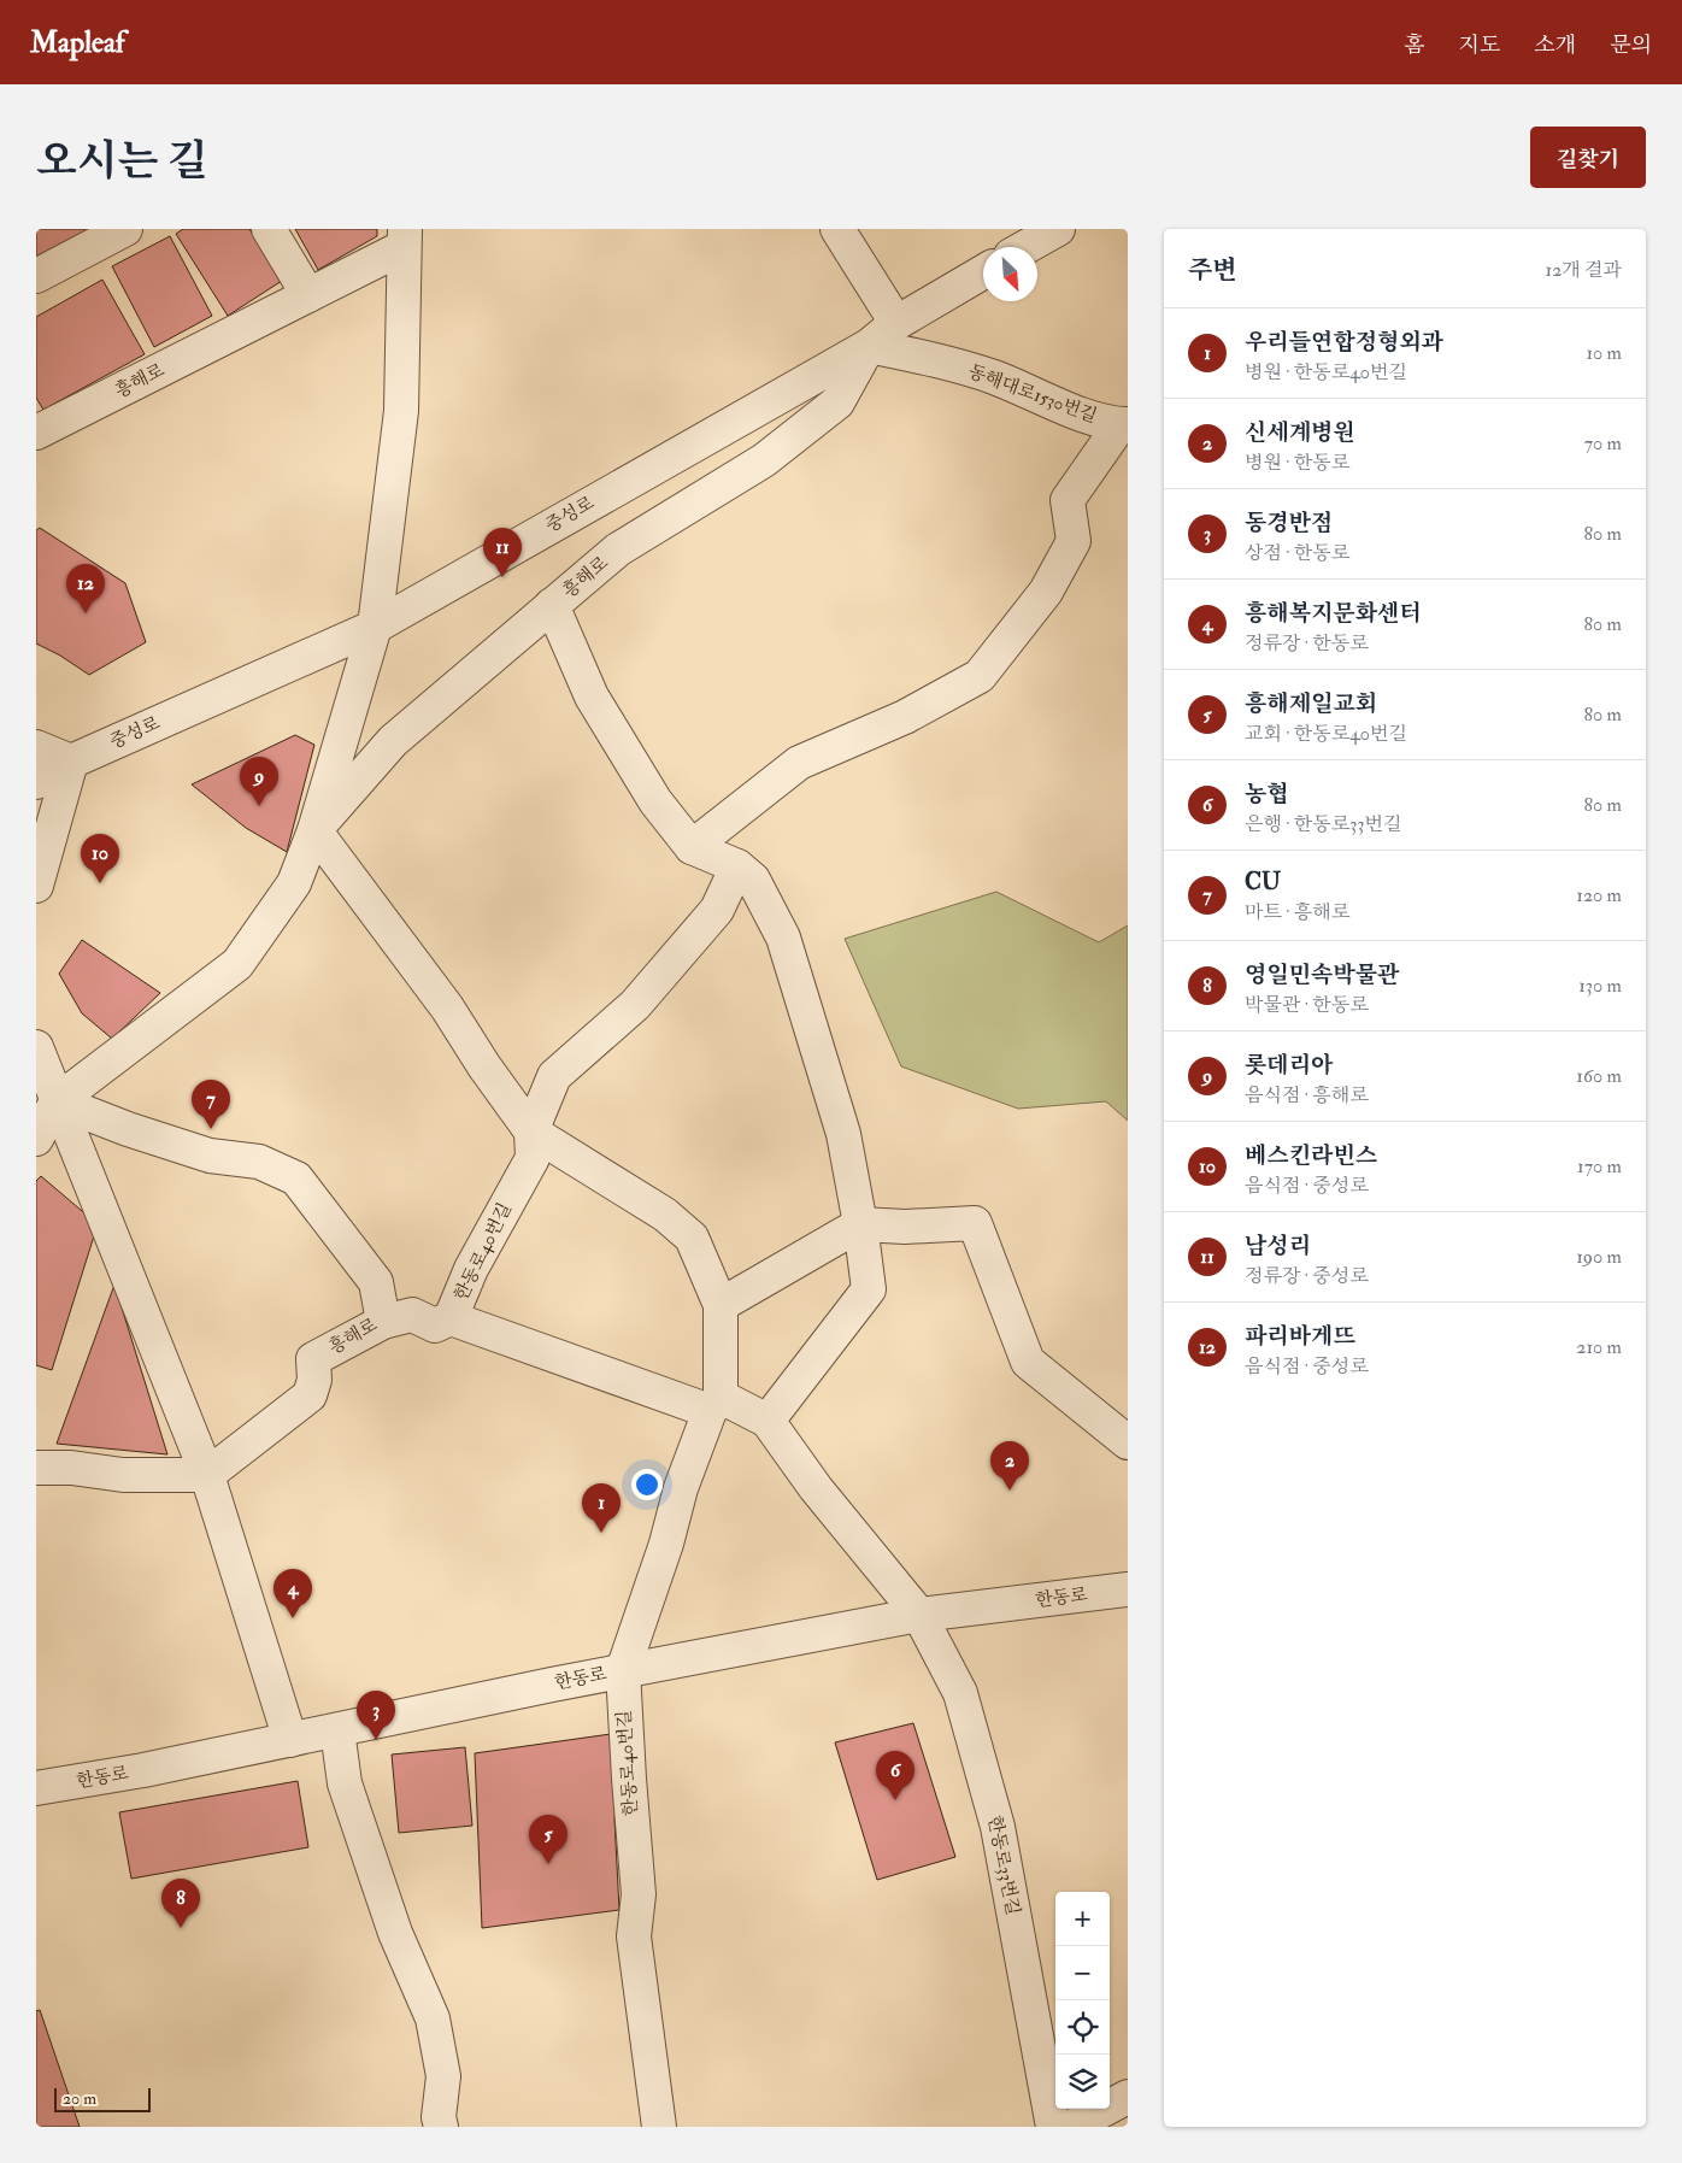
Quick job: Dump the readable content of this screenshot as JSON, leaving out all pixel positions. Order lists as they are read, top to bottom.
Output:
{
  "streets": {
    "street": [
      "흥해로",
      "동해대로1530번길",
      "중성로",
      "한동로40번길",
      "한동로",
      "한동로33번길"
    ]
  },
  "crossings": [
    ["흥해로", "동해대로1530번길"],
    ["흥해로", "중성로"],
    ["흥해로", "한동로40번길"],
    ["동해대로1530번길", "중성로"],
    ["한동로40번길", "한동로"],
    ["한동로40번길", "한동로33번길"],
    ["한동로", "한동로33번길"]
  ],
  "scale_bar": "20 m",
  "north": "bottom right",
  "page": {
    "header": "Mapleaf",
    "nav": [
      "홈",
      "지도",
      "소개",
      "문의"
    ],
    "title": "오시는 길",
    "buttons": "길찾기",
    "heading": ["주변", "12개 결과"],
    "list": [
      {
        "mark": "1",
        "name": "우리들연합정형외과",
        "note": "병원 · 한동로40번길",
        "value": "10 m"
      },
      {
        "mark": "2",
        "name": "신세계병원",
        "note": "병원 · 한동로",
        "value": "70 m"
      },
      {
        "mark": "3",
        "name": "동경반점",
        "note": "상점 · 한동로",
        "value": "80 m"
      },
      {
        "mark": "4",
        "name": "흥해복지문화센터",
        "note": "정류장 · 한동로",
        "value": "80 m"
      },
      {
        "mark": "5",
        "name": "흥해제일교회",
        "note": "교회 · 한동로40번길",
        "value": "80 m"
      },
      {
        "mark": "6",
        "name": "농협",
        "note": "은행 · 한동로33번길",
        "value": "80 m"
      },
      {
        "mark": "7",
        "name": "CU",
        "note": "마트 · 흥해로",
        "value": "120 m"
      },
      {
        "mark": "8",
        "name": "영일민속박물관",
        "note": "박물관 · 한동로",
        "value": "130 m"
      },
      {
        "mark": "9",
        "name": "롯데리아",
        "note": "음식점 · 흥해로",
        "value": "160 m"
      },
      {
        "mark": "10",
        "name": "베스킨라빈스",
        "note": "음식점 · 중성로",
        "value": "170 m"
      },
      {
        "mark": "11",
        "name": "남성리",
        "note": "정류장 · 중성로",
        "value": "190 m"
      },
      {
        "mark": "12",
        "name": "파리바게뜨",
        "note": "음식점 · 중성로",
        "value": "210 m"
      }
    ],
    "pins": [
      "11",
      "12",
      "9",
      "10",
      "7",
      "2",
      "1",
      "4",
      "3",
      "6",
      "5",
      "8"
    ],
    "map_buttons": ["+", "−"],
    "scale": "20 m"
  }
}
